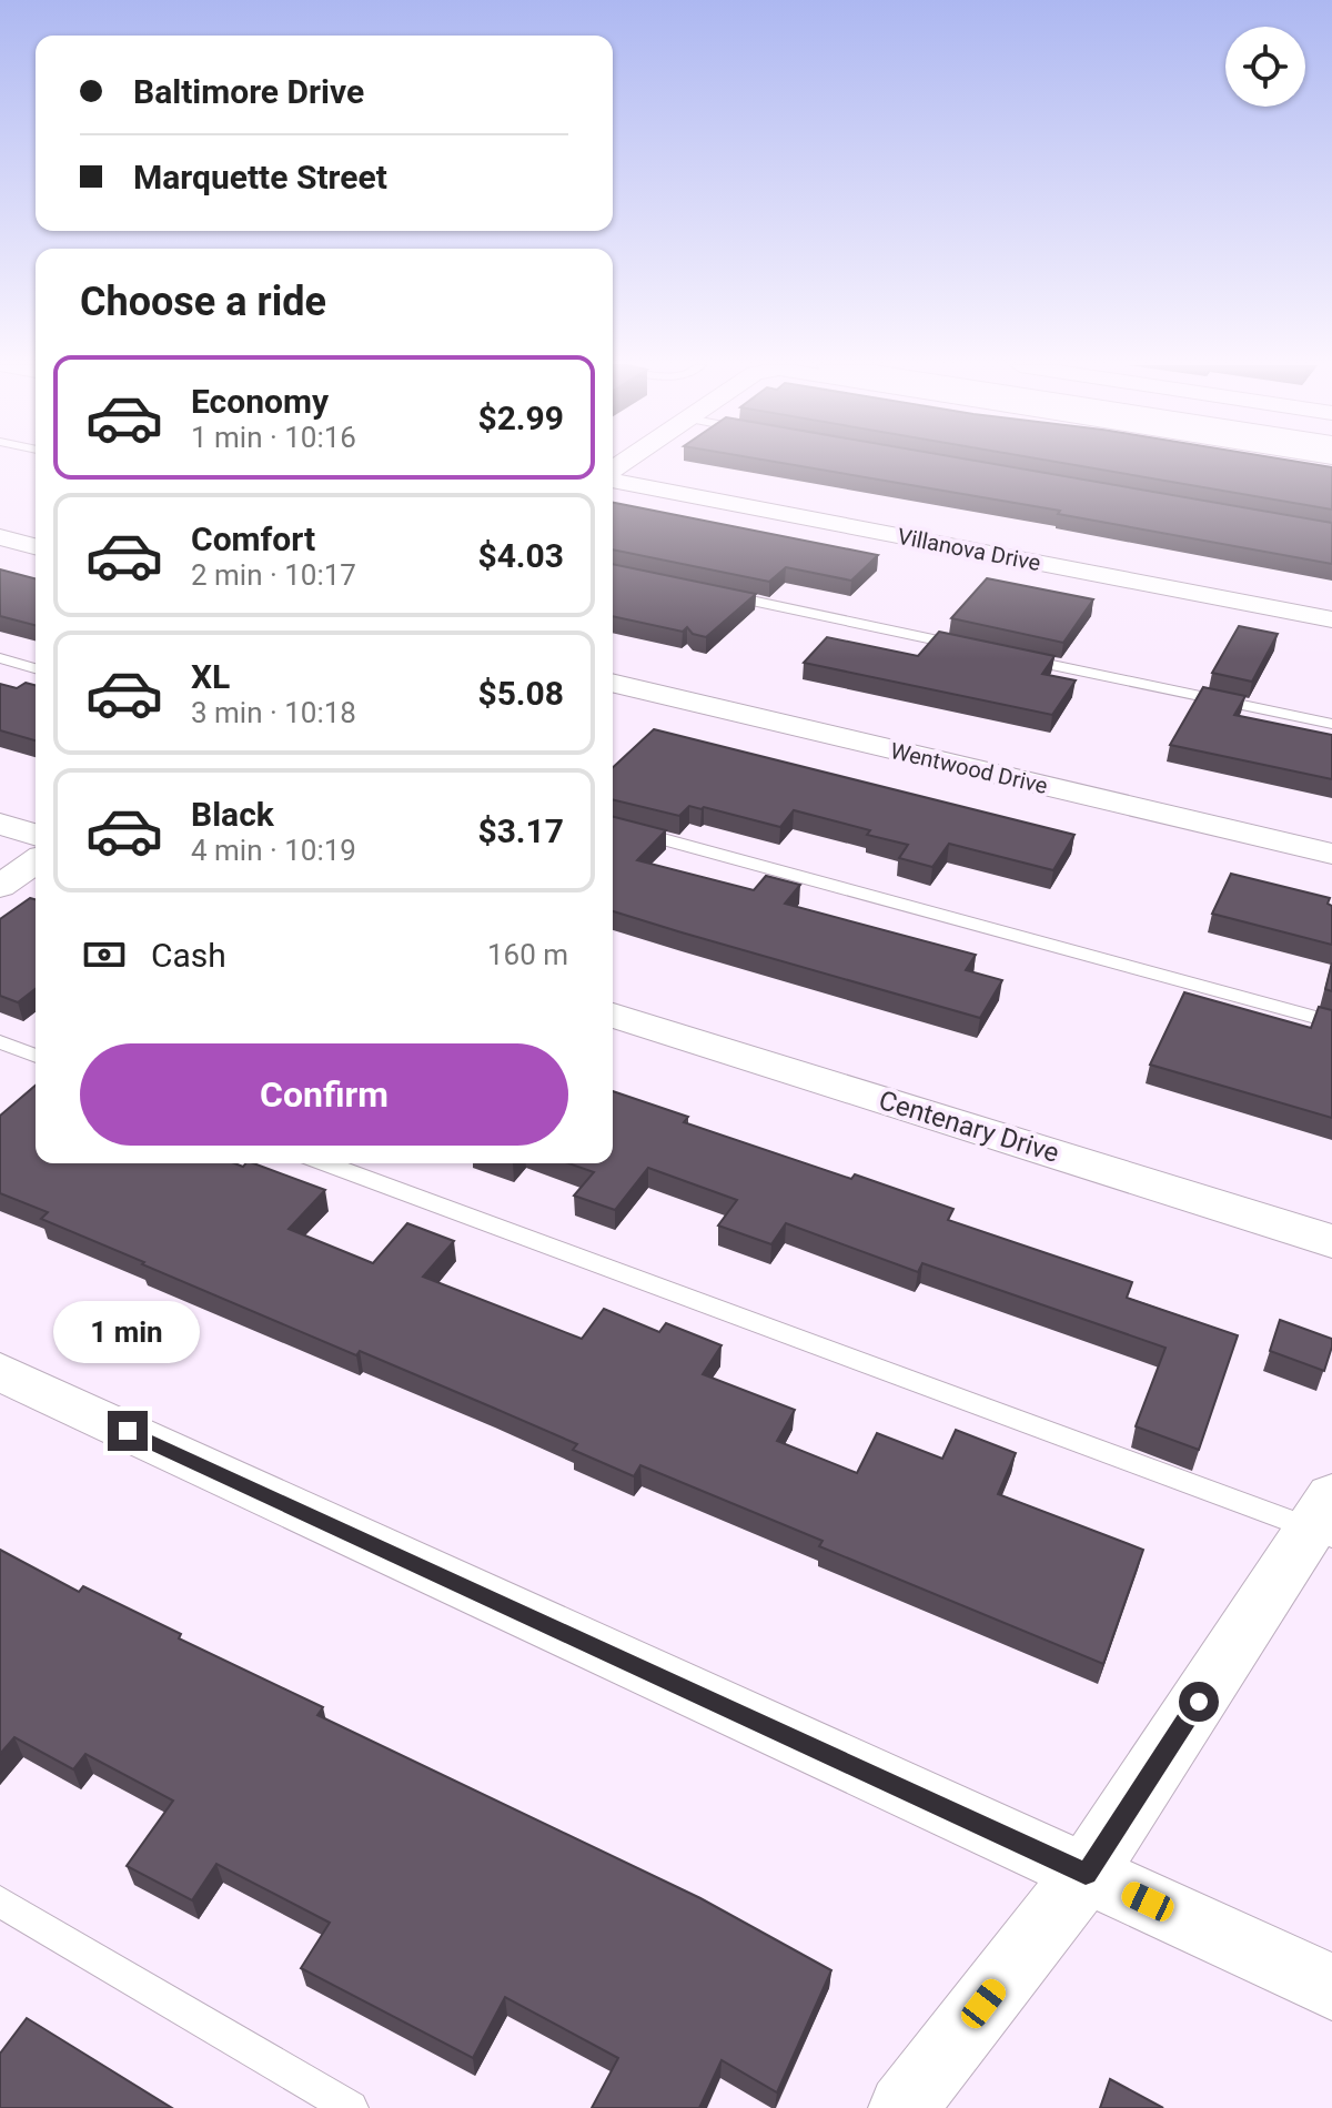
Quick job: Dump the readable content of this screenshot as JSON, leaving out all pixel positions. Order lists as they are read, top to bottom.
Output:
{
  "streets": {
    "street": ["Villanova Drive", "Wentwood Drive", "Centenary Drive"]
  },
  "page": {
    "banner": ["Baltimore Drive", "Marquette Street"],
    "heading": "Choose a ride",
    "list": [
      {
        "name": "Economy",
        "note": "1 min · 10:16",
        "value": "$2.99"
      },
      {
        "name": "Comfort",
        "note": "2 min · 10:17",
        "value": "$4.03"
      },
      {
        "name": "XL",
        "note": "3 min · 10:18",
        "value": "$5.08"
      },
      {
        "name": "Black",
        "note": "4 min · 10:19",
        "value": "$3.17"
      }
    ],
    "pay": ["Cash", "160 m"],
    "buttons": "Confirm",
    "bubble": "1 min"
  }
}
